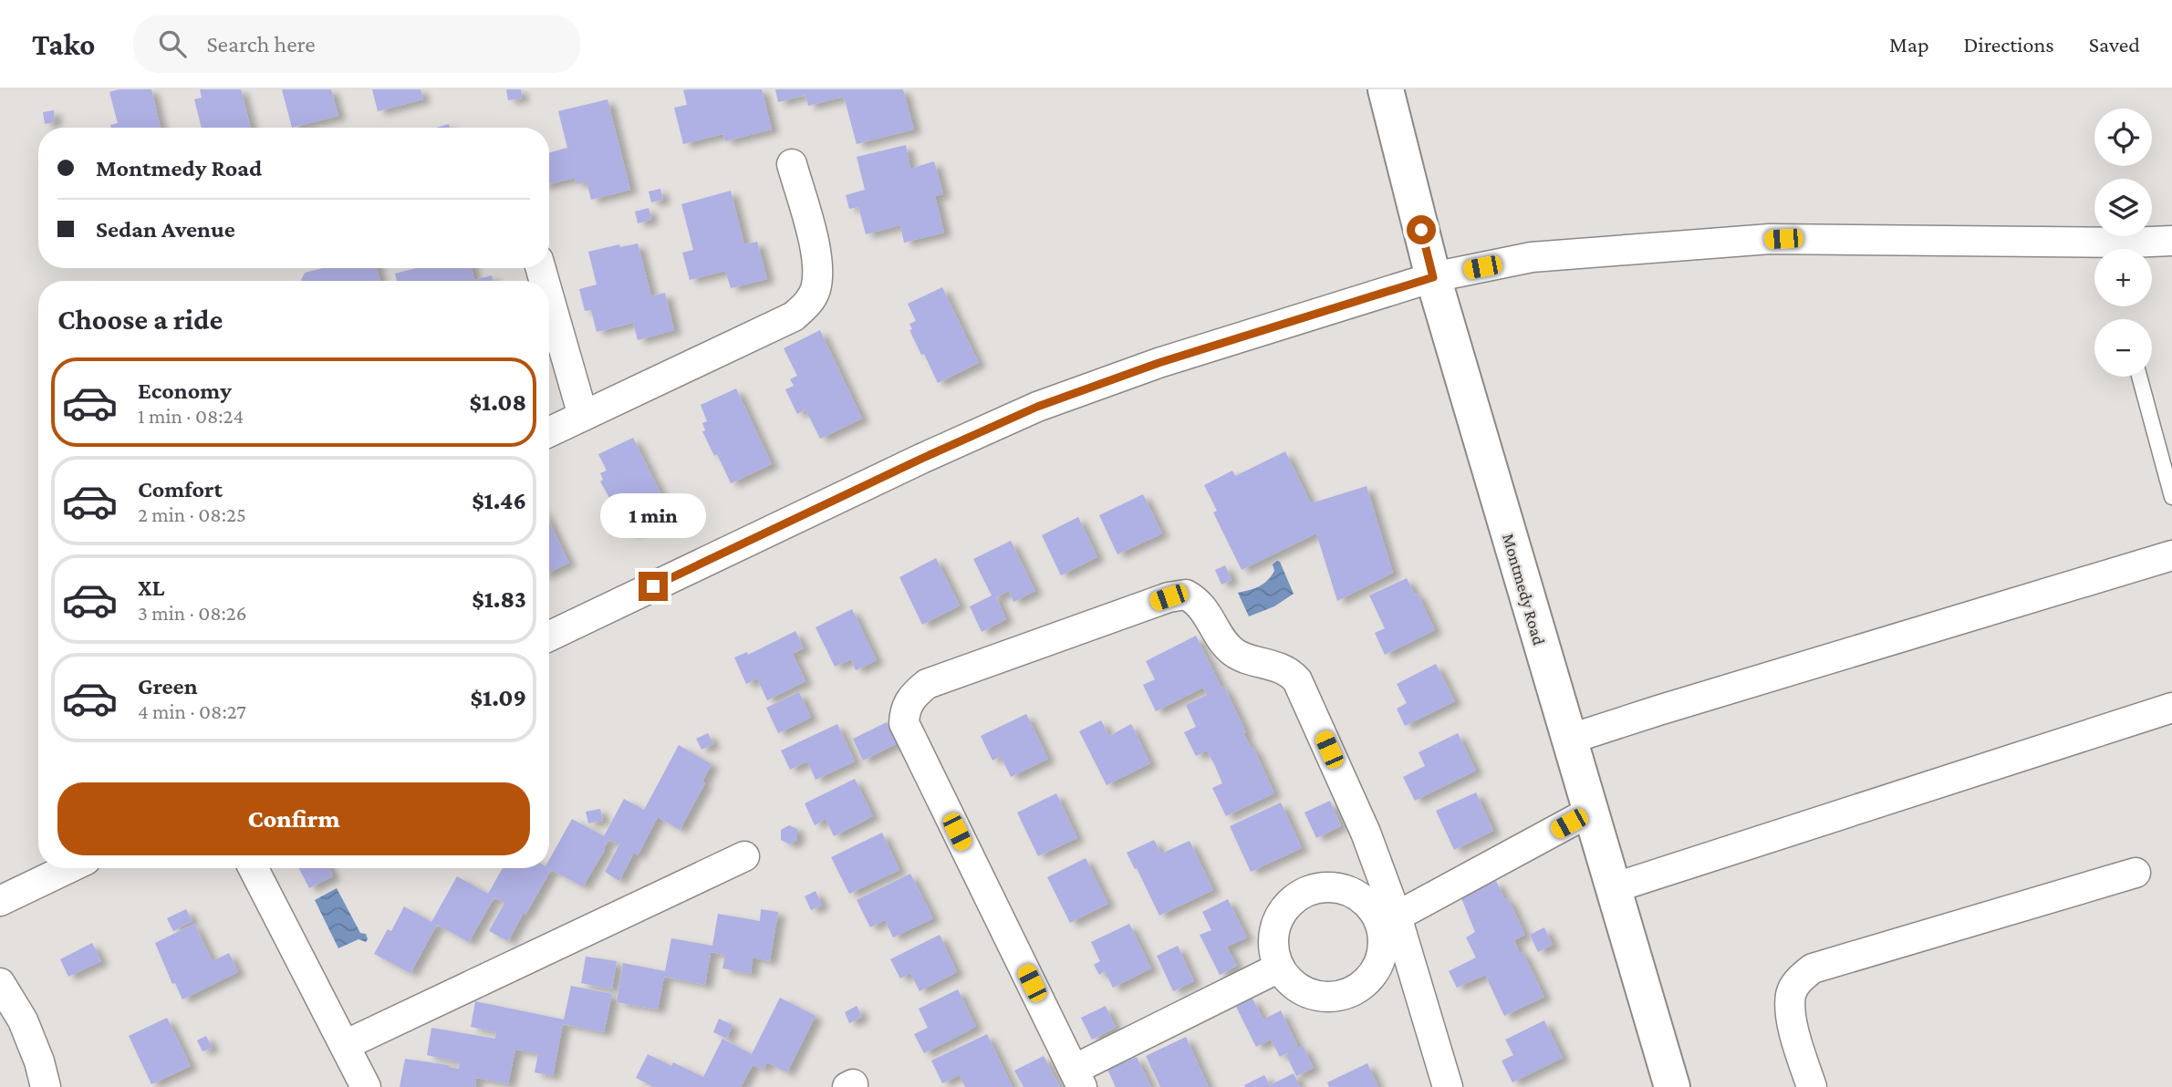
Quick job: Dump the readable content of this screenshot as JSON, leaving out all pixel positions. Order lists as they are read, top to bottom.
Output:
{
  "streets": {
    "street": ["Montmedy Road"]
  },
  "page": {
    "header": "Tako",
    "search": "Search here",
    "nav": ["Map", "Directions", "Saved"],
    "map_buttons": ["+", "−"],
    "banner": ["Montmedy Road", "Sedan Avenue"],
    "heading": "Choose a ride",
    "list": [
      {
        "name": "Economy",
        "note": "1 min · 08:24",
        "value": "$1.08"
      },
      {
        "name": "Comfort",
        "note": "2 min · 08:25",
        "value": "$1.46"
      },
      {
        "name": "XL",
        "note": "3 min · 08:26",
        "value": "$1.83"
      },
      {
        "name": "Green",
        "note": "4 min · 08:27",
        "value": "$1.09"
      }
    ],
    "bubble": "1 min",
    "buttons": "Confirm"
  }
}
